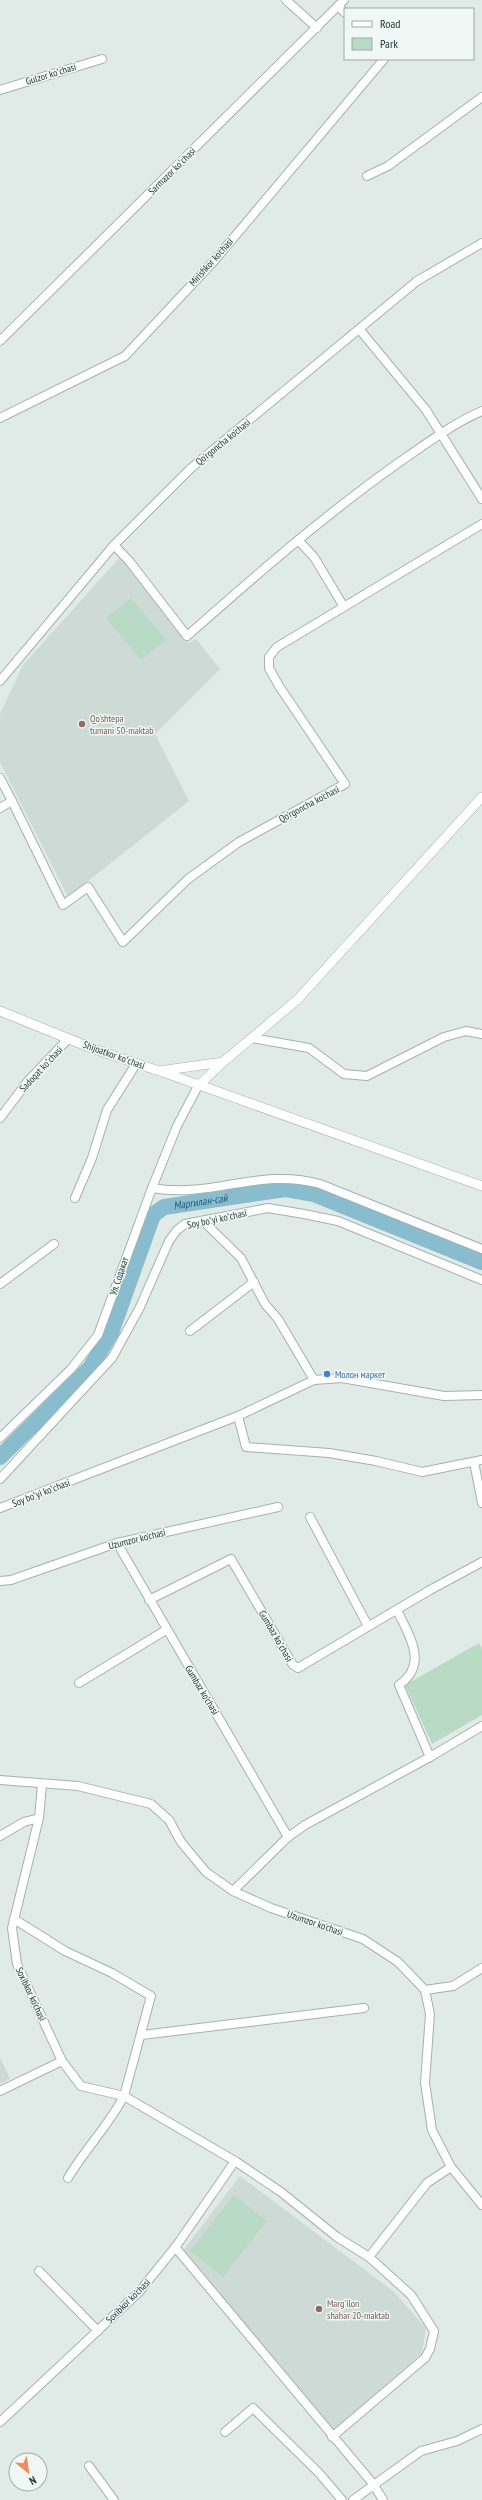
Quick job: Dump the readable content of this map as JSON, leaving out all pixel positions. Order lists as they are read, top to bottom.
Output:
{
  "streets": {
    "street": [
      "Gulzor koʻchasi",
      "Sarmazor koʻchasi",
      "Mirishkor ko'chasi",
      "Qo'rgoncha ko'chasi",
      "Shijoatkor koʻchasi",
      "Sadoqat koʻchasi",
      "Soy boʻyi koʻchasi",
      "Ул. Содакат",
      "Uzumzor ko'chasi",
      "Gumbaz koʻchasi",
      "Gumbaz ko'chasi",
      "Soxibkor ko'chasi"
    ]
  },
  "crossings": [
    ["Shijoatkor koʻchasi", "Sadoqat koʻchasi"],
    ["Uzumzor ko'chasi", "Gumbaz ko'chasi"],
    ["Uzumzor ko'chasi", "Soxibkor ko'chasi"],
    ["Gumbaz koʻchasi", "Gumbaz ko'chasi"]
  ],
  "water": ["Маргилан-сай"],
  "places": ["Qo'shtepa tumani 50-maktab", "Молон маркет", "Marg'ilon shahar 20-maktab"],
  "legend": ["Road", "Park"],
  "north": "bottom right"
}
